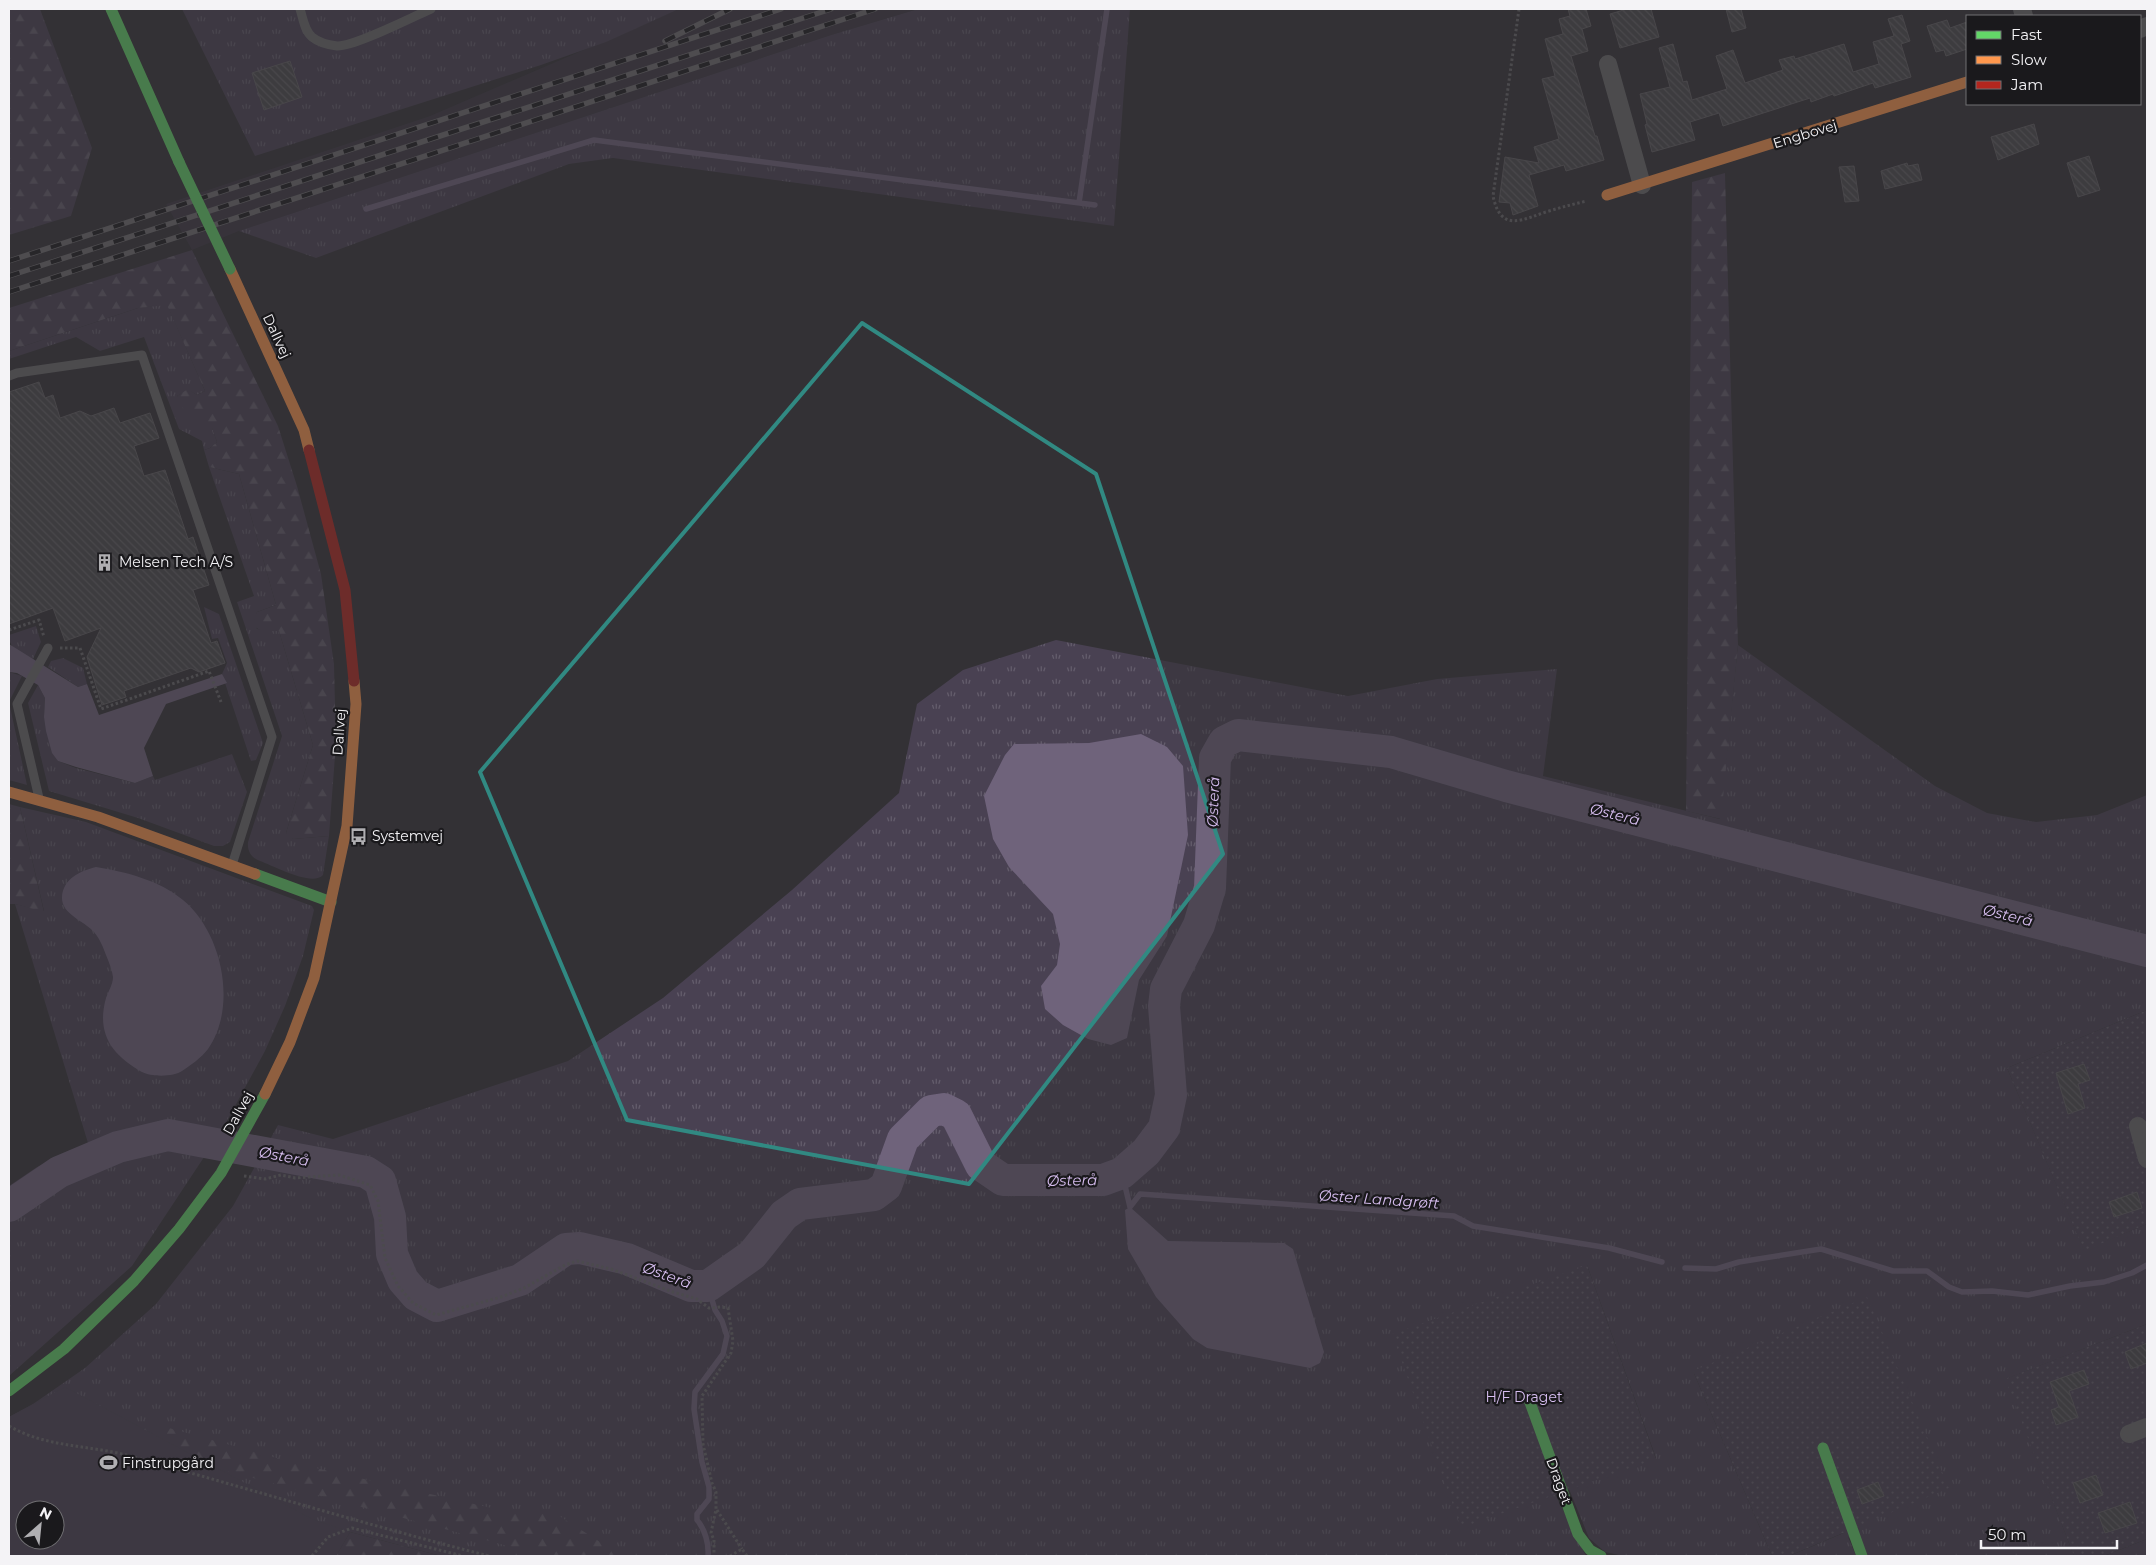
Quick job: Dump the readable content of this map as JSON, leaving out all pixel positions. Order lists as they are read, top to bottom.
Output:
{
  "streets": {
    "street": ["Engbovej", "Dallvej", "Draget"]
  },
  "water": ["Østerå", "Øster Landgrøft"],
  "parks": ["H/F Draget"],
  "places": {
    "building": ["Melsen Tech A/S"],
    "bus stop": ["Systemvej"],
    "sports": ["Finstrupgård"]
  },
  "legend": ["Fast", "Slow", "Jam"],
  "scale_bar": "50 m",
  "north": "top right"
}
